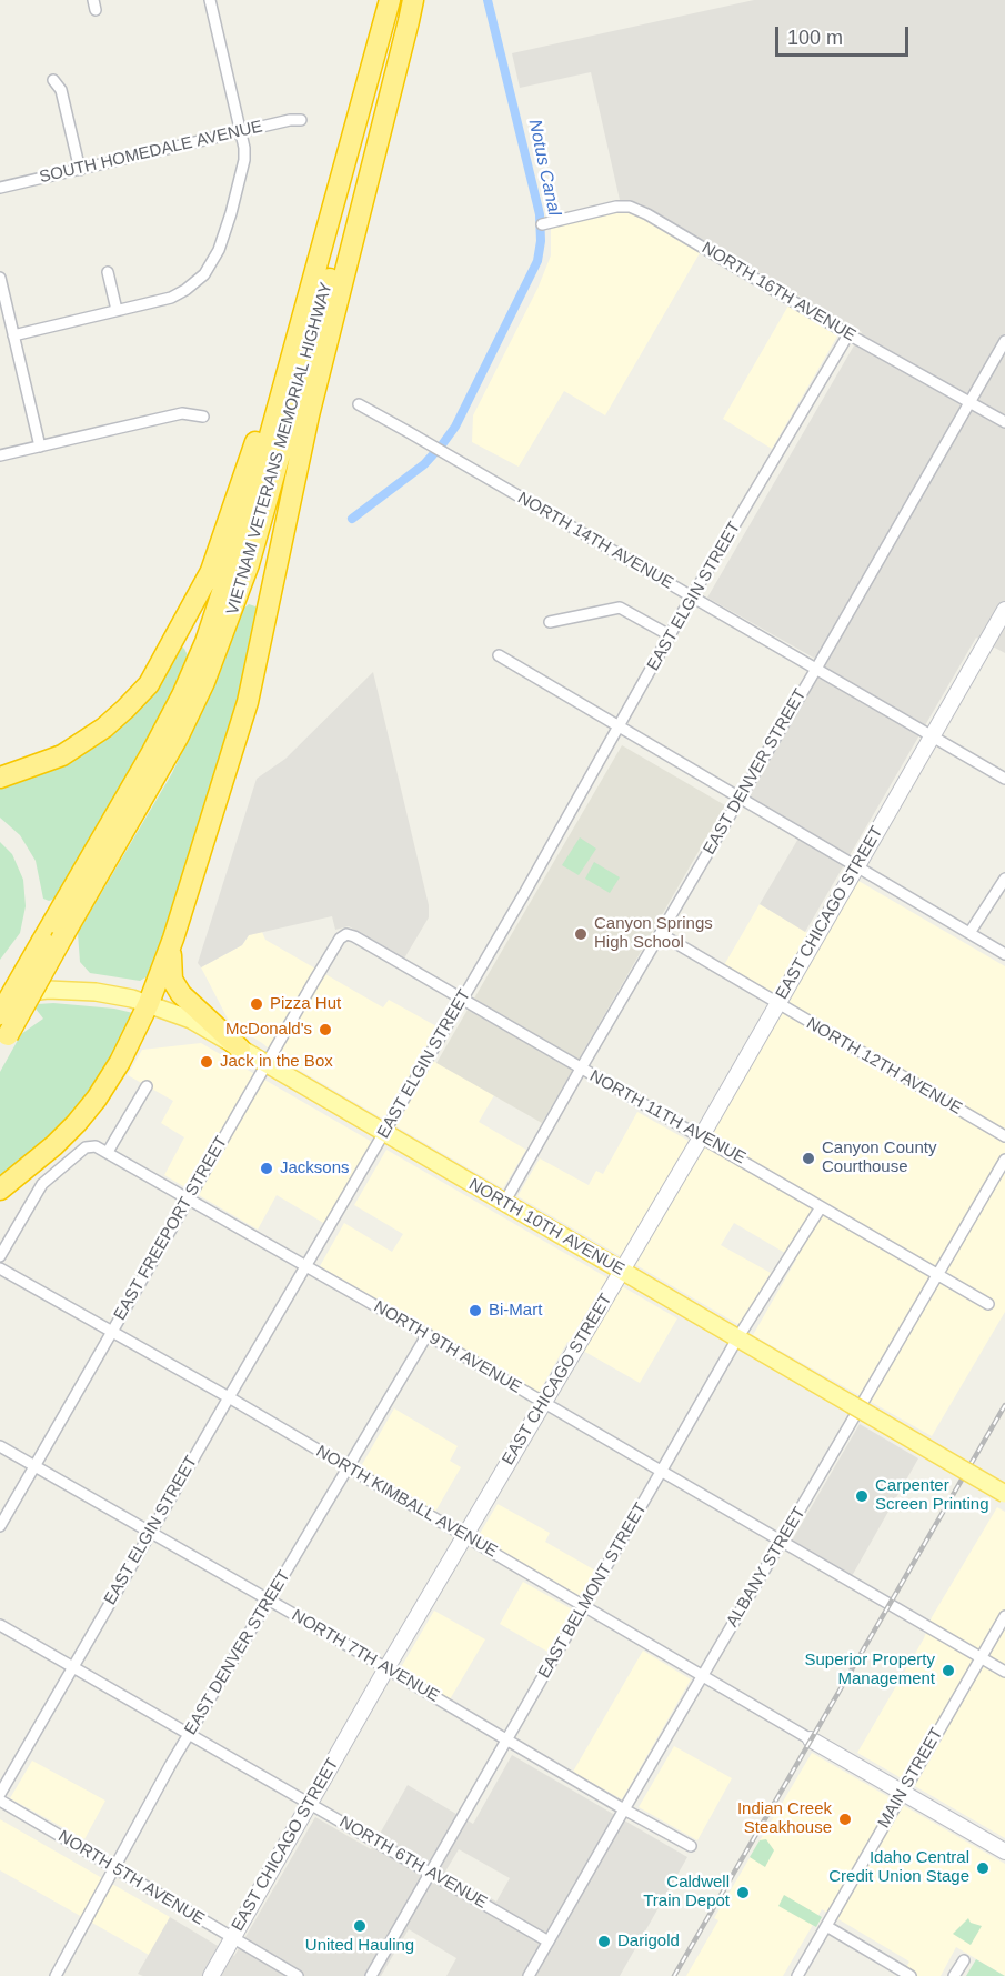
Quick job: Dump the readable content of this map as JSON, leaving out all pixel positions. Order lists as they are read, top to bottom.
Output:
{
  "streets": {
    "highway": ["VIETNAM VETERANS MEMORIAL HIGHWAY"],
    "main road": ["NORTH 10TH AVENUE"],
    "street": [
      "SOUTH HOMEDALE AVENUE",
      "NORTH 16TH AVENUE",
      "NORTH 14TH AVENUE",
      "EAST ELGIN STREET",
      "EAST DENVER STREET",
      "EAST CHICAGO STREET",
      "NORTH 12TH AVENUE",
      "NORTH 11TH AVENUE",
      "EAST FREEPORT STREET",
      "NORTH 9TH AVENUE",
      "NORTH KIMBALL AVENUE",
      "ALBANY STREET",
      "EAST BELMONT STREET",
      "NORTH 7TH AVENUE",
      "MAIN STREET",
      "NORTH 6TH AVENUE",
      "NORTH 5TH AVENUE"
    ]
  },
  "crossings": [
    ["NORTH 16TH AVENUE", "EAST ELGIN STREET"],
    ["NORTH 16TH AVENUE", "EAST DENVER STREET"],
    ["NORTH 14TH AVENUE", "EAST ELGIN STREET"],
    ["NORTH 14TH AVENUE", "EAST DENVER STREET"],
    ["NORTH 14TH AVENUE", "EAST CHICAGO STREET"],
    ["EAST ELGIN STREET", "NORTH 11TH AVENUE"],
    ["EAST ELGIN STREET", "NORTH 10TH AVENUE"],
    ["EAST ELGIN STREET", "NORTH 9TH AVENUE"],
    ["EAST ELGIN STREET", "NORTH KIMBALL AVENUE"],
    ["EAST ELGIN STREET", "NORTH 7TH AVENUE"],
    ["EAST ELGIN STREET", "NORTH 6TH AVENUE"],
    ["EAST DENVER STREET", "NORTH 12TH AVENUE"],
    ["EAST DENVER STREET", "NORTH 11TH AVENUE"],
    ["EAST DENVER STREET", "NORTH 10TH AVENUE"],
    ["EAST DENVER STREET", "NORTH 9TH AVENUE"],
    ["EAST DENVER STREET", "NORTH KIMBALL AVENUE"],
    ["EAST DENVER STREET", "NORTH 7TH AVENUE"],
    ["EAST DENVER STREET", "NORTH 6TH AVENUE"],
    ["EAST DENVER STREET", "NORTH 5TH AVENUE"],
    ["EAST CHICAGO STREET", "NORTH 12TH AVENUE"],
    ["EAST CHICAGO STREET", "NORTH 11TH AVENUE"],
    ["EAST CHICAGO STREET", "NORTH 10TH AVENUE"],
    ["EAST CHICAGO STREET", "NORTH 9TH AVENUE"],
    ["EAST CHICAGO STREET", "NORTH KIMBALL AVENUE"],
    ["EAST CHICAGO STREET", "NORTH 7TH AVENUE"],
    ["EAST CHICAGO STREET", "NORTH 6TH AVENUE"],
    ["EAST CHICAGO STREET", "NORTH 5TH AVENUE"],
    ["NORTH 11TH AVENUE", "EAST FREEPORT STREET"],
    ["NORTH 11TH AVENUE", "ALBANY STREET"],
    ["NORTH 11TH AVENUE", "EAST BELMONT STREET"],
    ["NORTH 10TH AVENUE", "EAST FREEPORT STREET"],
    ["NORTH 10TH AVENUE", "EAST BELMONT STREET"],
    ["EAST FREEPORT STREET", "NORTH 9TH AVENUE"],
    ["EAST FREEPORT STREET", "NORTH KIMBALL AVENUE"],
    ["EAST FREEPORT STREET", "NORTH 7TH AVENUE"],
    ["NORTH 9TH AVENUE", "ALBANY STREET"],
    ["NORTH 9TH AVENUE", "EAST BELMONT STREET"],
    ["NORTH 9TH AVENUE", "MAIN STREET"],
    ["NORTH KIMBALL AVENUE", "ALBANY STREET"],
    ["NORTH KIMBALL AVENUE", "EAST BELMONT STREET"],
    ["ALBANY STREET", "NORTH 7TH AVENUE"],
    ["ALBANY STREET", "NORTH 6TH AVENUE"],
    ["EAST BELMONT STREET", "NORTH 7TH AVENUE"],
    ["EAST BELMONT STREET", "NORTH 6TH AVENUE"]
  ],
  "water": ["Notus Canal"],
  "places": [
    "Canyon Springs High School",
    "Pizza Hut",
    "McDonald's",
    "Jack in the Box",
    "Canyon County Courthouse",
    "Jacksons",
    "Bi-Mart",
    "Carpenter Screen Printing",
    "Superior Property Management",
    "Indian Creek Steakhouse",
    "Idaho Central Credit Union Stage",
    "Caldwell Train Depot",
    "United Hauling",
    "Darigold"
  ],
  "scale_bar": "100 m"
}
